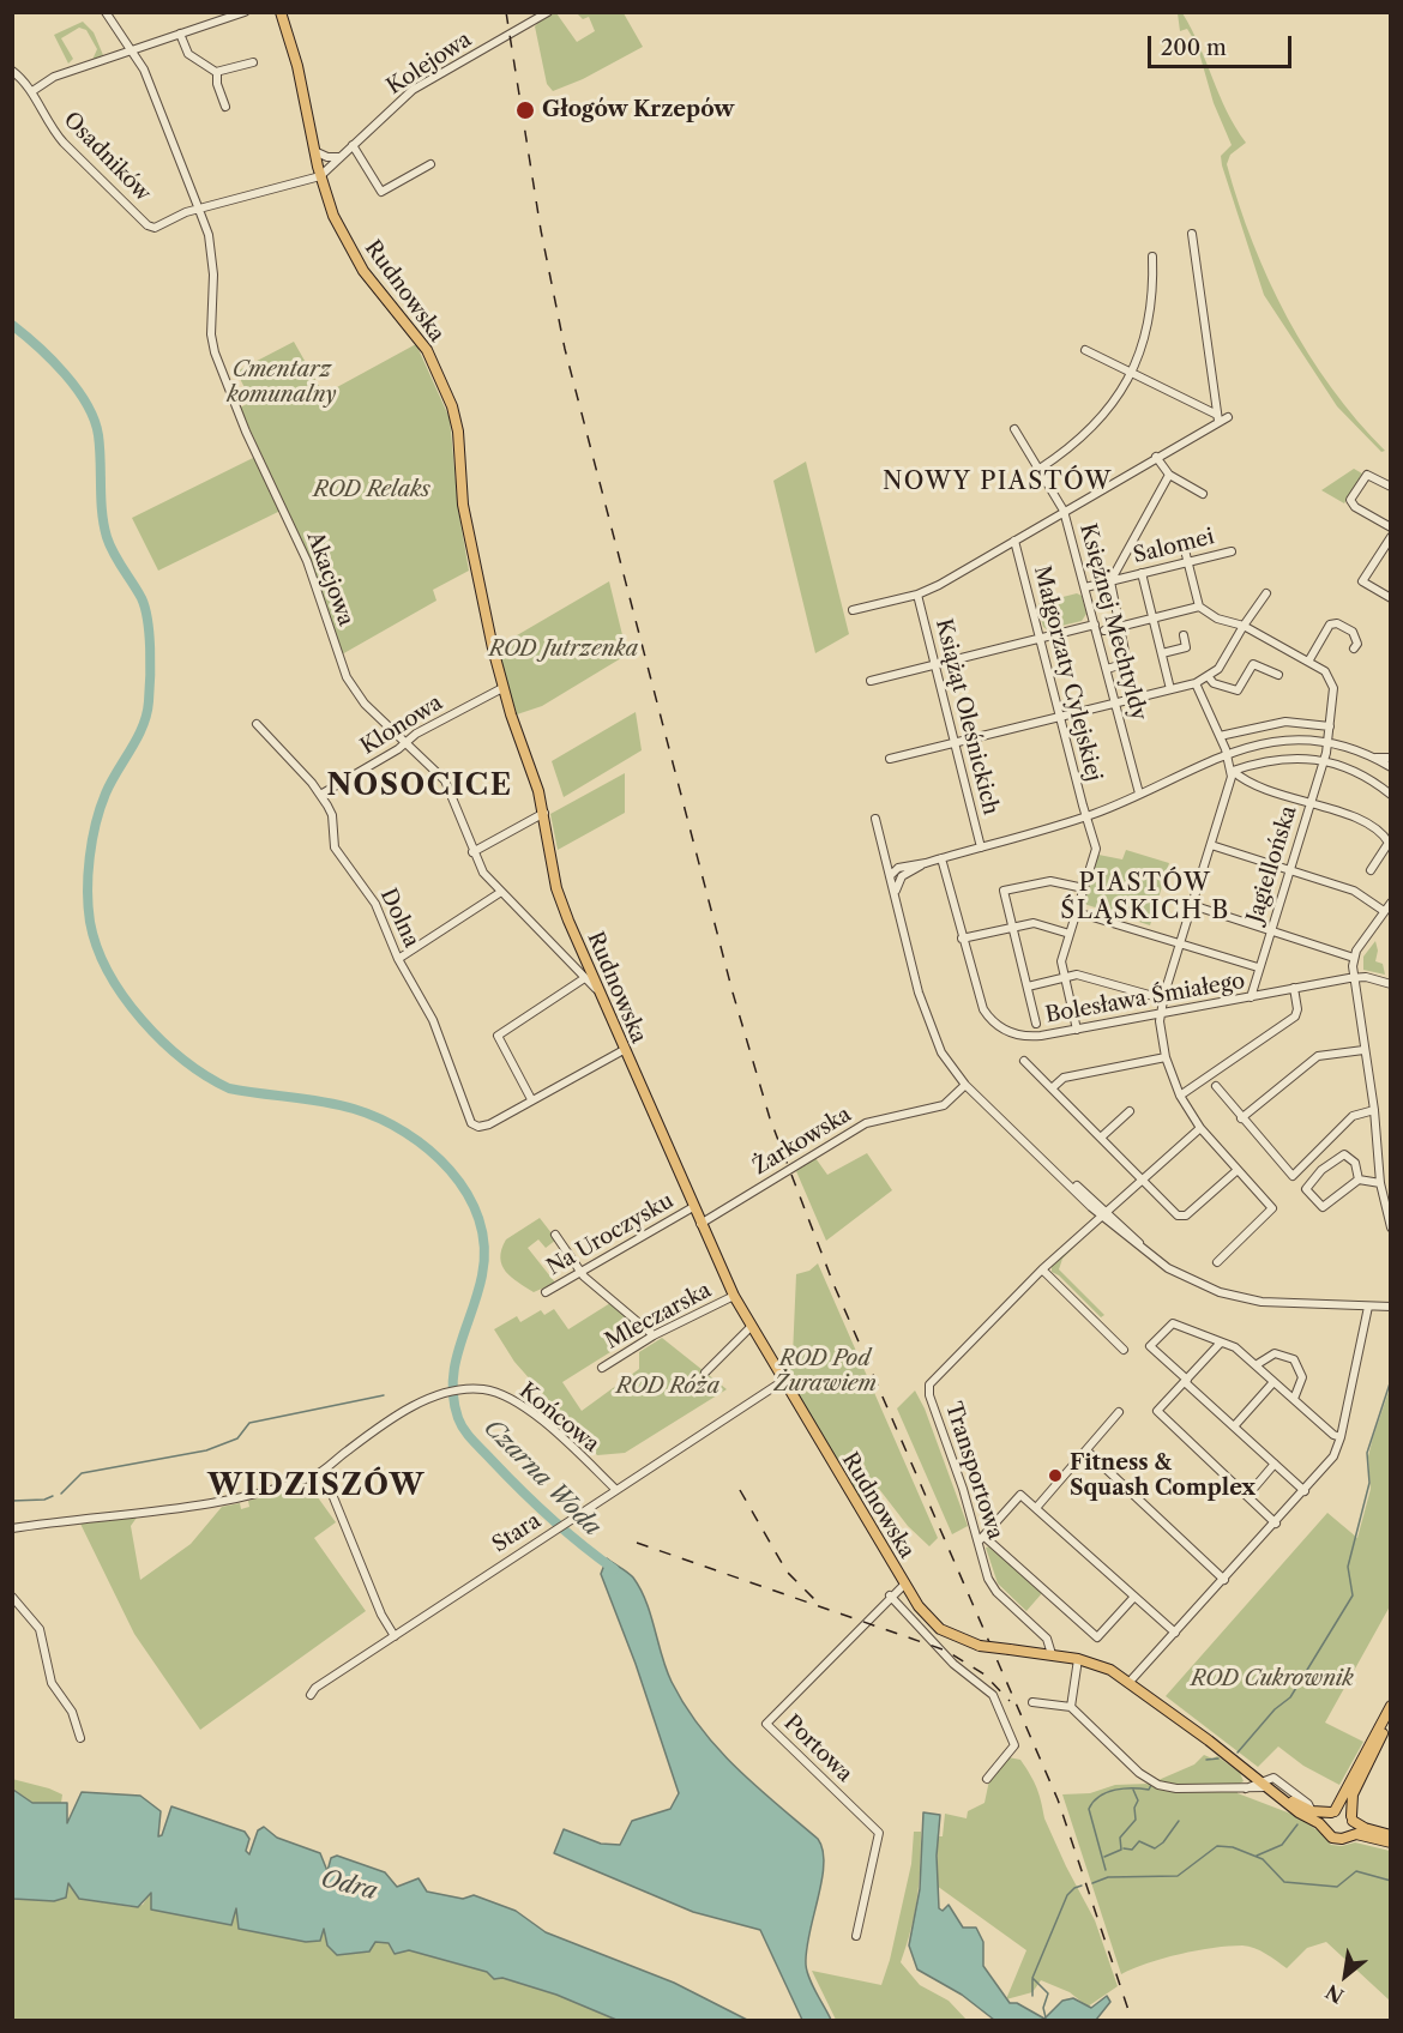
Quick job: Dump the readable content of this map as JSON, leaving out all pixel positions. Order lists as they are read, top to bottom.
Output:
{
  "streets": {
    "main road": ["Rudnowska"],
    "street": [
      "Kolejowa",
      "Osadników",
      "Salomei",
      "Akacjowa",
      "Księżnej Mechtyldy",
      "Małgorzaty Cylejskiej",
      "Książąt Oleśnickich",
      "Klonowa",
      "Jagiellońska",
      "Dolna",
      "Bolesława Śmiałego",
      "Żarkowska",
      "Na Uroczysku",
      "Mleczarska",
      "Końcowa",
      "Transportowa",
      "Stara",
      "Portowa"
    ]
  },
  "crossings": [
    ["Kolejowa", "Osadników"],
    ["Kolejowa", "Rudnowska"],
    ["Osadników", "Rudnowska"],
    ["Osadników", "Akacjowa"],
    ["Rudnowska", "Akacjowa"],
    ["Rudnowska", "Klonowa"],
    ["Rudnowska", "Żarkowska"],
    ["Rudnowska", "Na Uroczysku"],
    ["Rudnowska", "Mleczarska"],
    ["Rudnowska", "Transportowa"],
    ["Rudnowska", "Stara"],
    ["Rudnowska", "Portowa"],
    ["Salomei", "Księżnej Mechtyldy"],
    ["Akacjowa", "Klonowa"],
    ["Klonowa", "Dolna"],
    ["Jagiellońska", "Bolesława Śmiałego"],
    ["Końcowa", "Stara"]
  ],
  "districts": [
    "NOWY PIASTÓW",
    "NOSOCICE",
    "PIASTÓW ŚLĄSKICH B",
    "WIDZISZÓW"
  ],
  "water": ["Czarna Woda", "Odra"],
  "parks": [
    "Cmentarz komunalny",
    "ROD Relaks",
    "ROD Jutrzenka",
    "ROD Pod Żurawiem",
    "ROD Róża",
    "ROD Cukrownik"
  ],
  "places": ["Głogów Krzepów", "Fitness & Squash Complex"],
  "scale_bar": "200 m",
  "north": "bottom left"
}
